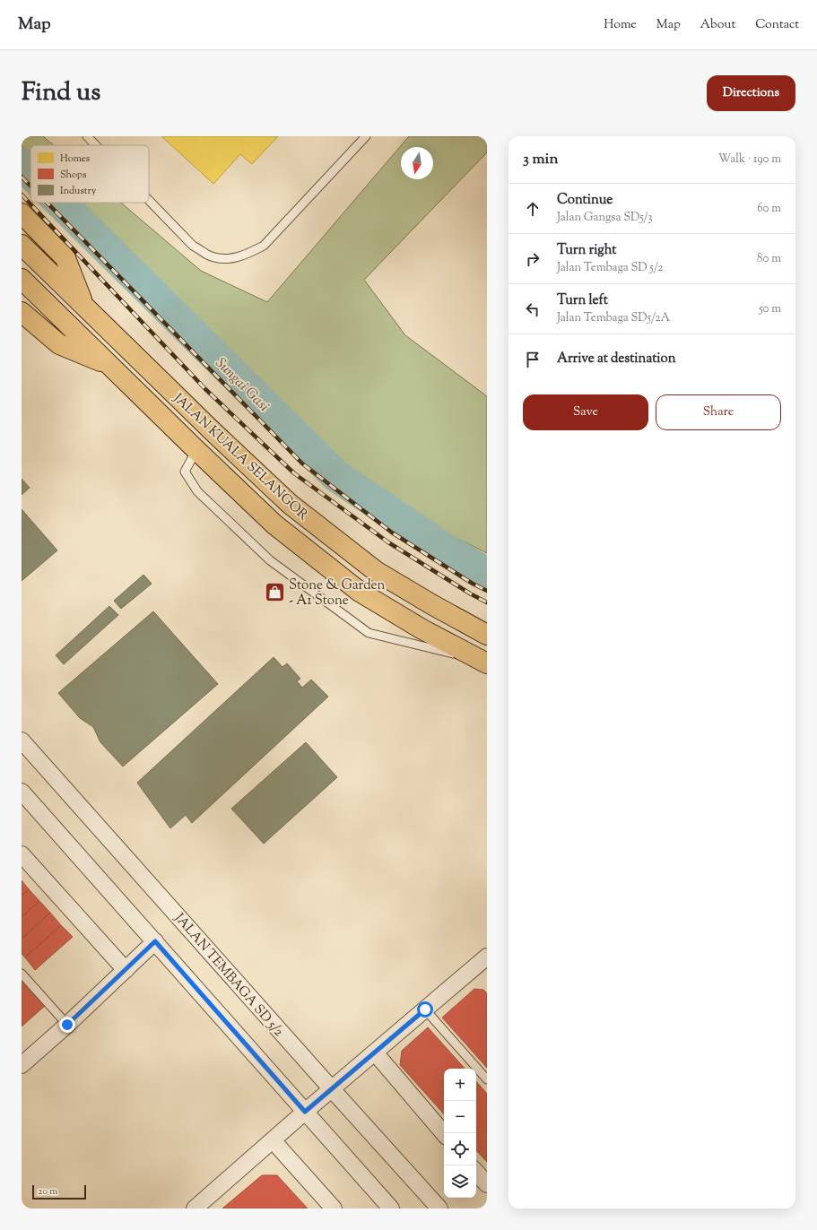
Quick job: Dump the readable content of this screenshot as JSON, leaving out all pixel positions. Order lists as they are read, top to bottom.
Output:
{
  "streets": {
    "highway": ["JALAN KUALA SELANGOR"],
    "street": ["JALAN TEMBAGA SD 5/2"]
  },
  "water": ["Sungai Gasi"],
  "places": {
    "shop": ["Stone & Garden - A1 Stone"]
  },
  "legend": ["Homes", "Shops", "Industry"],
  "scale_bar": "20 m",
  "north": "bottom",
  "page": {
    "header": "Map",
    "nav": [
      "Home",
      "Map",
      "About",
      "Contact"
    ],
    "title": "Find us",
    "buttons": [
      "Directions",
      ["Save", "Share"]
    ],
    "heading": ["3 min", "Walk · 190 m"],
    "list": [
      ["Continue", "Jalan Gangsa SD5/3", "60 m"],
      ["Turn right", "Jalan Tembaga SD 5/2", "80 m"],
      ["Turn left", "Jalan Tembaga SD5/2A", "50 m"],
      "Arrive at destination"
    ],
    "map_buttons": ["+", "−"],
    "scale": "20 m"
  }
}
